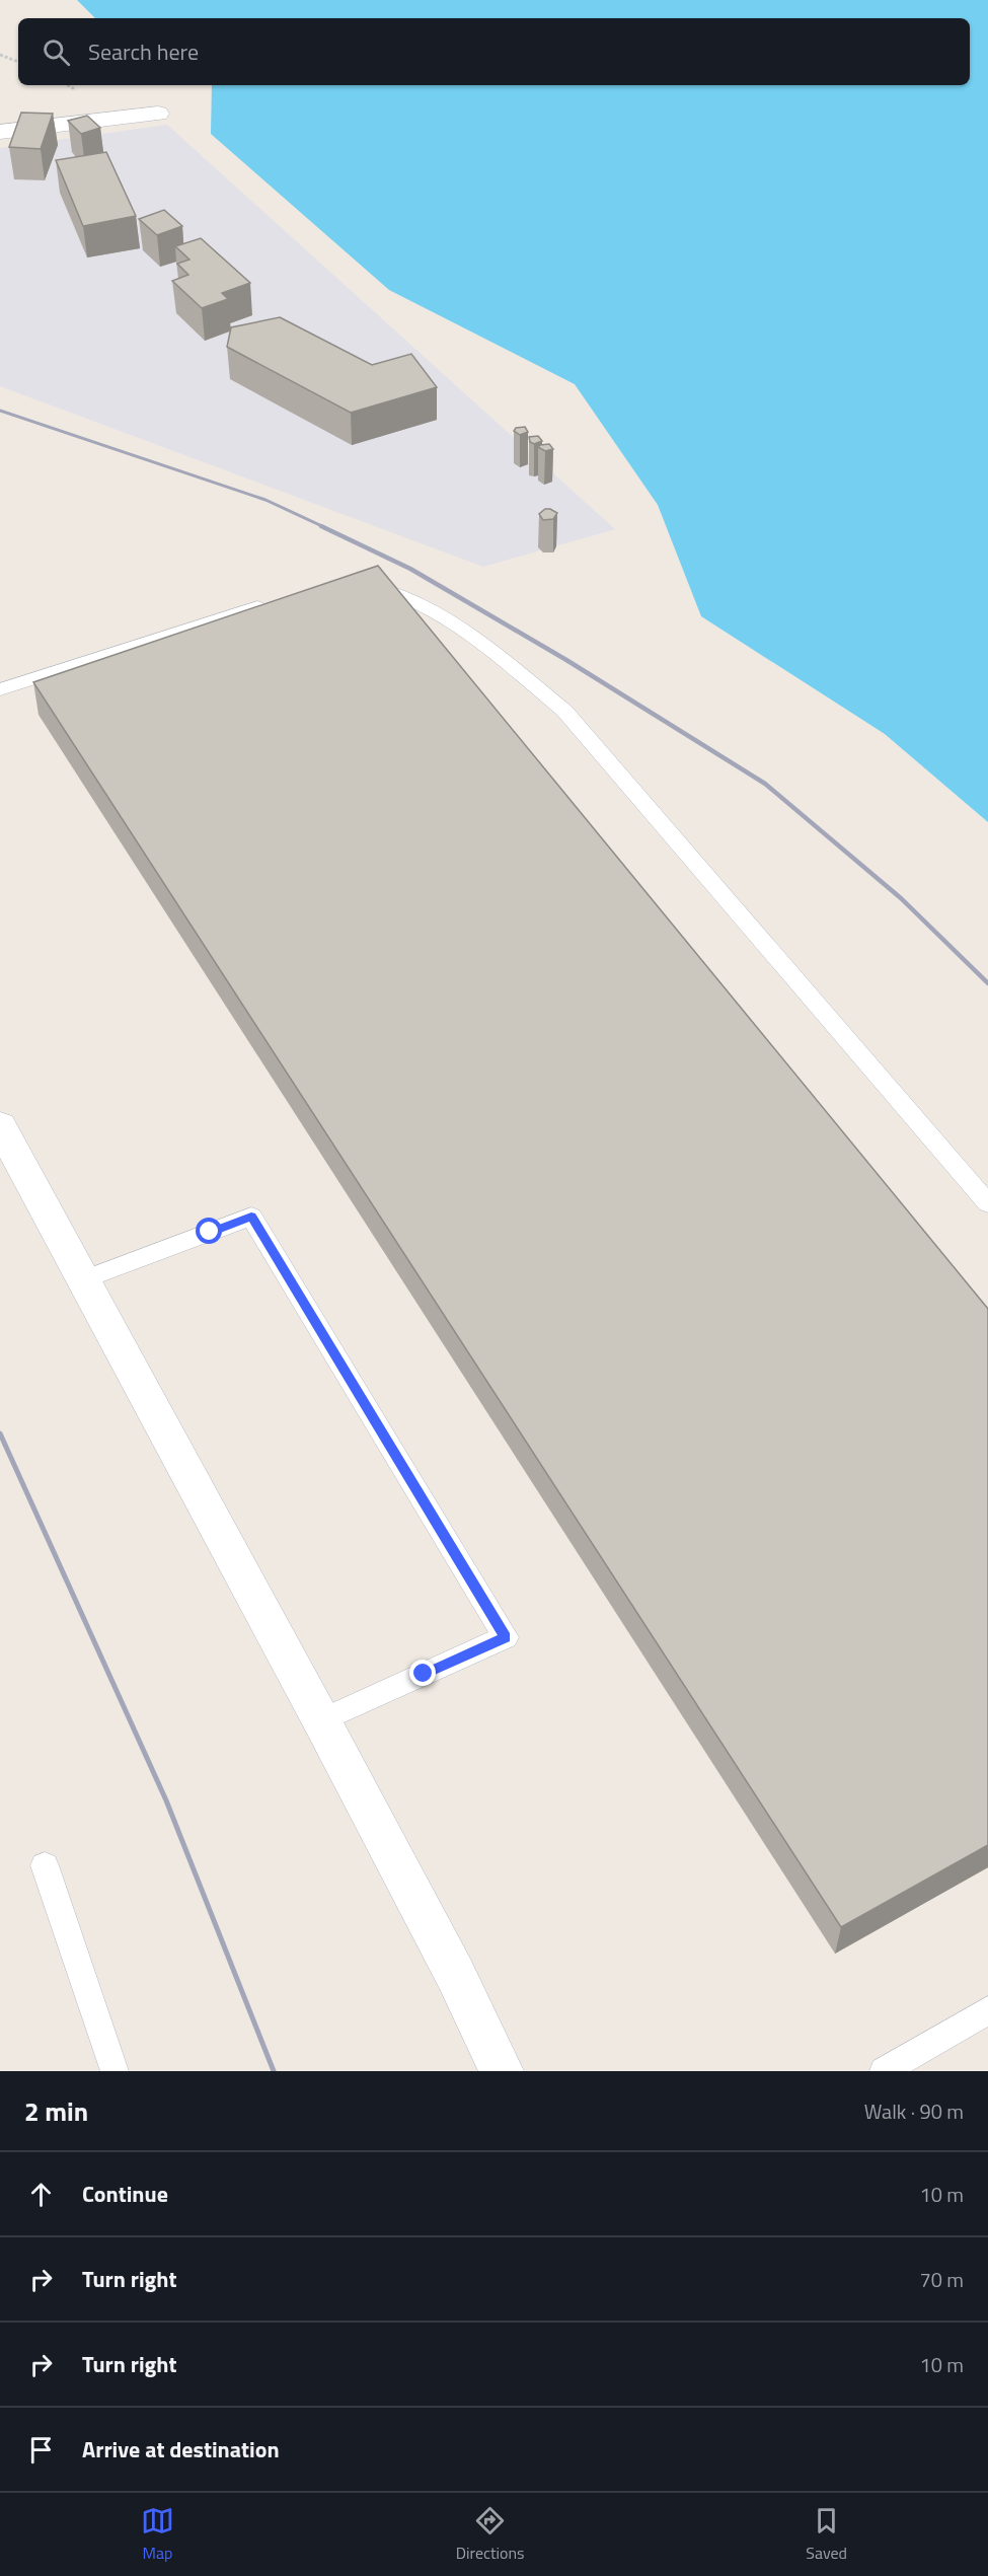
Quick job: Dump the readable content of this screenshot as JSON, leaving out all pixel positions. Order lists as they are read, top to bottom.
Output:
{
  "page": {
    "search": "Search here",
    "heading": ["2 min", "Walk · 90 m"],
    "list": [
      ["Continue", "10 m"],
      ["Turn right", "70 m"],
      ["Turn right", "10 m"],
      "Arrive at destination"
    ],
    "nav": ["Map", "Directions", "Saved"]
  }
}
